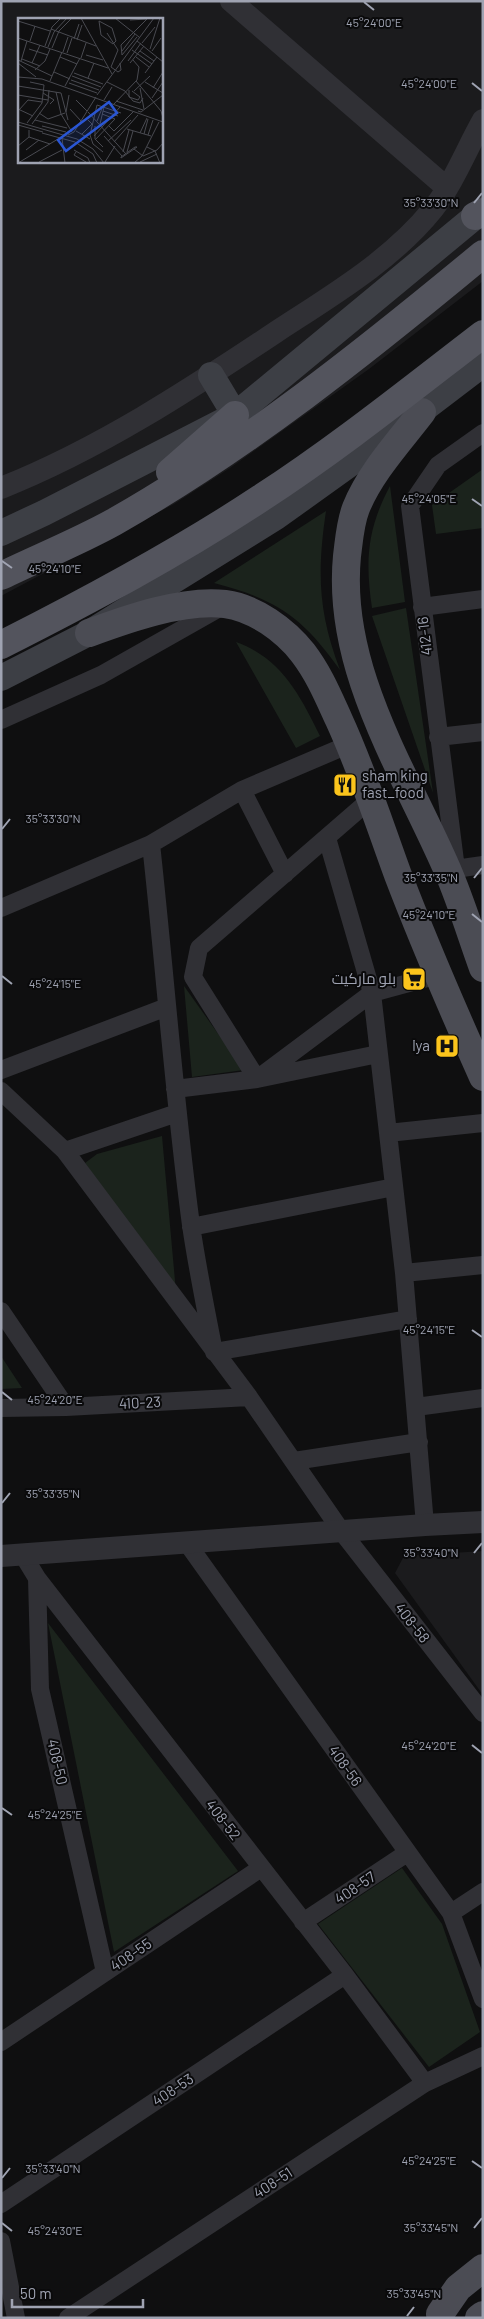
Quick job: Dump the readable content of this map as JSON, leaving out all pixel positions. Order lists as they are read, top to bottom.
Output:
{
  "streets": {
    "street": [
      "412-16",
      "410-23",
      "408-58",
      "408-50",
      "408-56",
      "408-52",
      "408-57",
      "408-55",
      "408-53",
      "408-51"
    ]
  },
  "crossings": [
    ["410-23", "408-58"],
    ["408-50", "408-52"],
    ["408-50", "408-55"],
    ["408-56", "408-57"],
    ["408-52", "408-57"],
    ["408-52", "408-55"],
    ["408-52", "408-53"],
    ["408-52", "408-51"]
  ],
  "places": {
    "restaurant": ["sham king fast_food"],
    "supermarket": ["بلو ماركيت"],
    "hospital": ["lya"]
  },
  "scale_bar": "50 m",
  "coordinates": [
    "45°24'00\"E",
    "35°33'30\"N",
    "45°24'05\"E",
    "45°24'10\"E",
    "35°33'35\"N",
    "45°24'15\"E",
    "45°24'20\"E",
    "35°33'40\"N",
    "45°24'25\"E",
    "35°33'45\"N",
    "45°24'30\"E"
  ]
}
